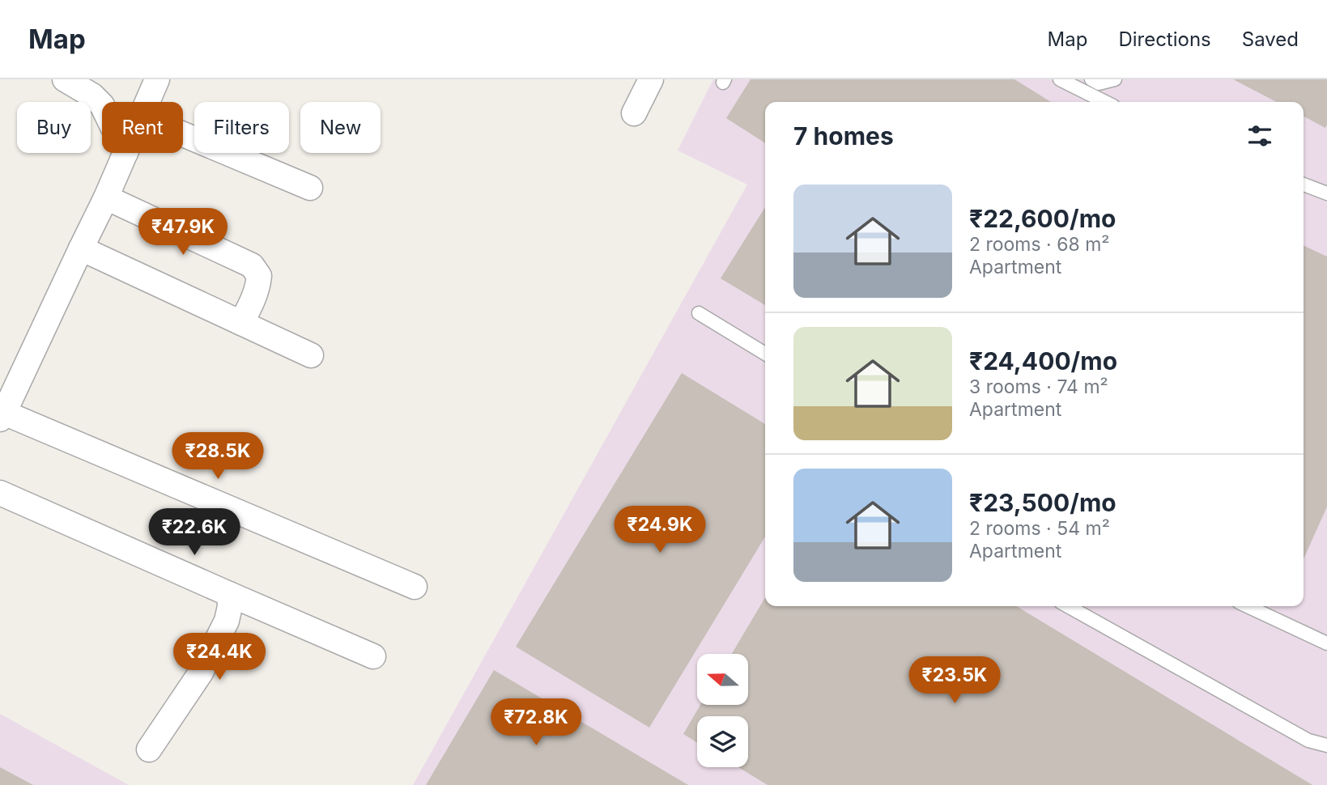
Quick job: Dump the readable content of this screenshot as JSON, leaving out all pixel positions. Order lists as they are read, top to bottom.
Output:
{
  "north": "left",
  "page": {
    "header": "Map",
    "nav": ["Map", "Directions", "Saved"],
    "chip": [
      "Buy",
      "Rent",
      "Filters",
      "New"
    ],
    "heading": "7 homes",
    "list": [
      {
        "name": "₹22,600/mo",
        "note": "2 rooms · 68 m² · Apartment"
      },
      {
        "name": "₹24,400/mo",
        "note": "3 rooms · 74 m² · Apartment"
      },
      {
        "name": "₹23,500/mo",
        "note": "2 rooms · 54 m² · Apartment"
      }
    ],
    "price": [
      "₹47.9K",
      "₹28.5K",
      "₹24.9K",
      "₹22.6K",
      "₹24.4K",
      "₹23.5K",
      "₹72.8K"
    ]
  }
}
